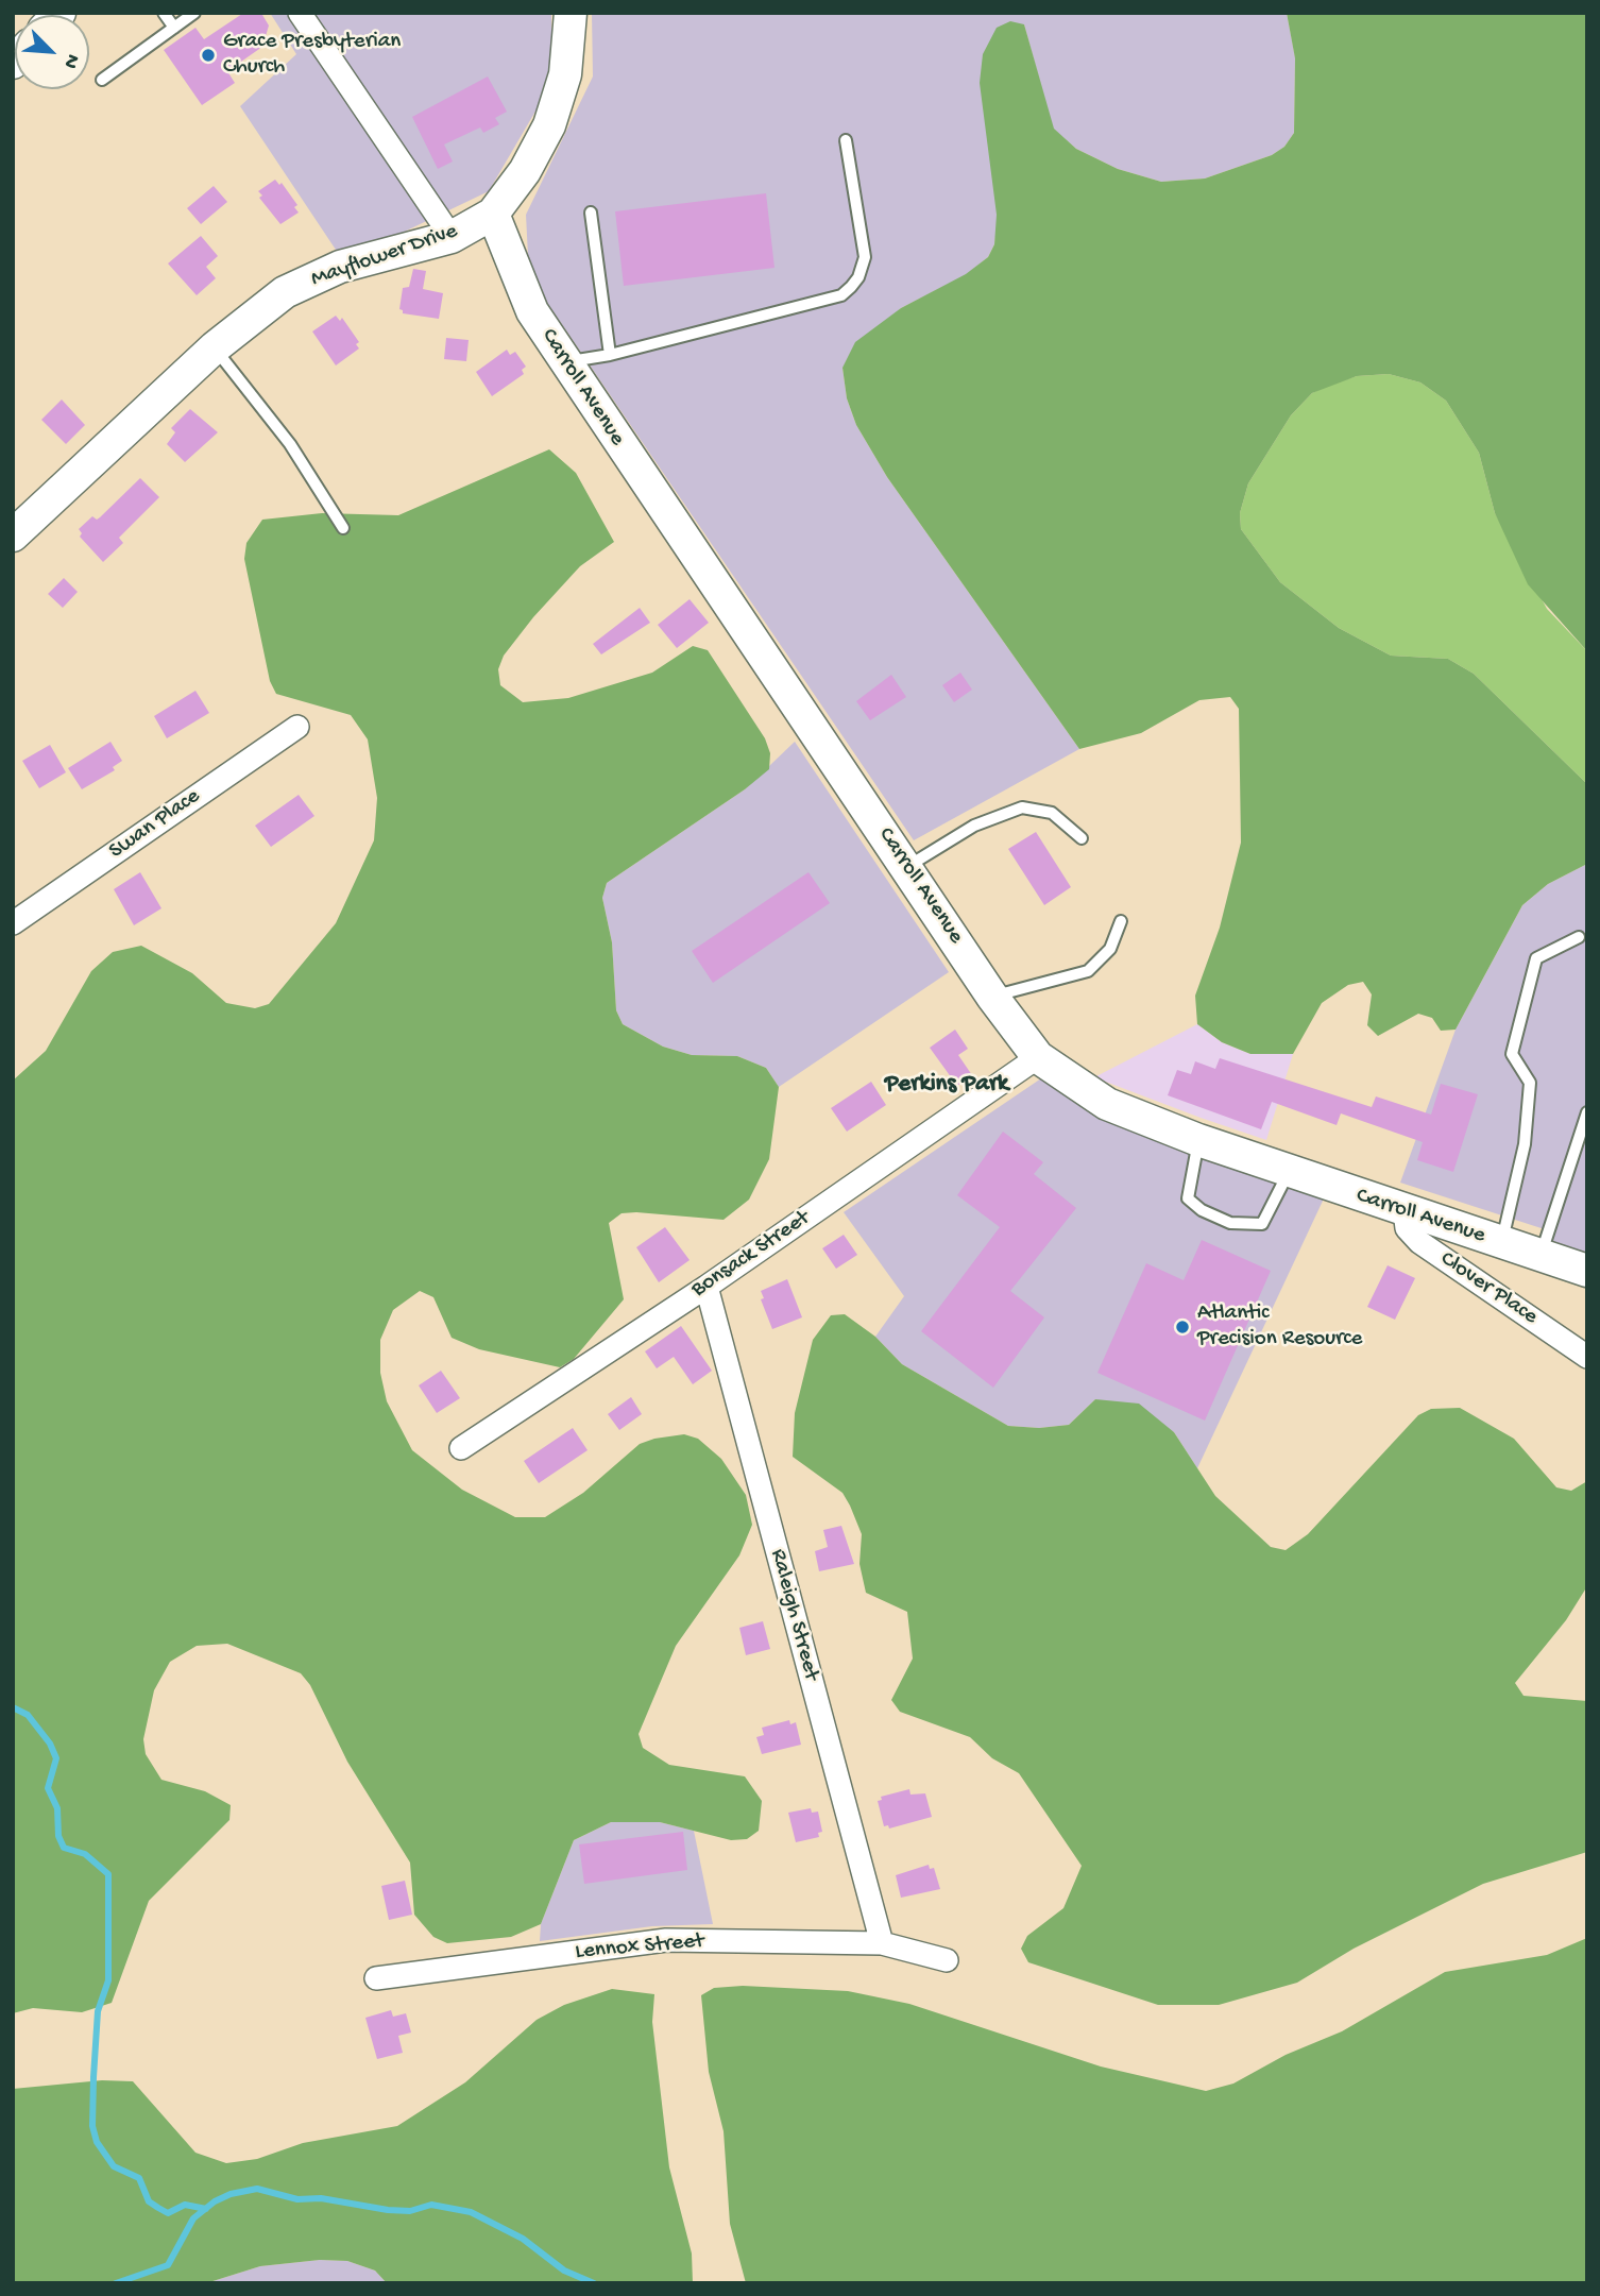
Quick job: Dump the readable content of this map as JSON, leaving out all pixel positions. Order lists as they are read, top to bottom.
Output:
{
  "streets": {
    "street": [
      "Mayflower Drive",
      "Carroll Avenue",
      "Swan Place",
      "Bonsack Street",
      "Clover Place",
      "Raleigh Street",
      "Lennox Street"
    ]
  },
  "crossings": [
    ["Mayflower Drive", "Carroll Avenue"],
    ["Carroll Avenue", "Bonsack Street"],
    ["Carroll Avenue", "Clover Place"],
    ["Bonsack Street", "Raleigh Street"],
    ["Raleigh Street", "Lennox Street"]
  ],
  "districts": ["Perkins Park"],
  "places": ["Grace Presbyterian Church", "Atlantic Precision Resource"],
  "north": "bottom right"
}
